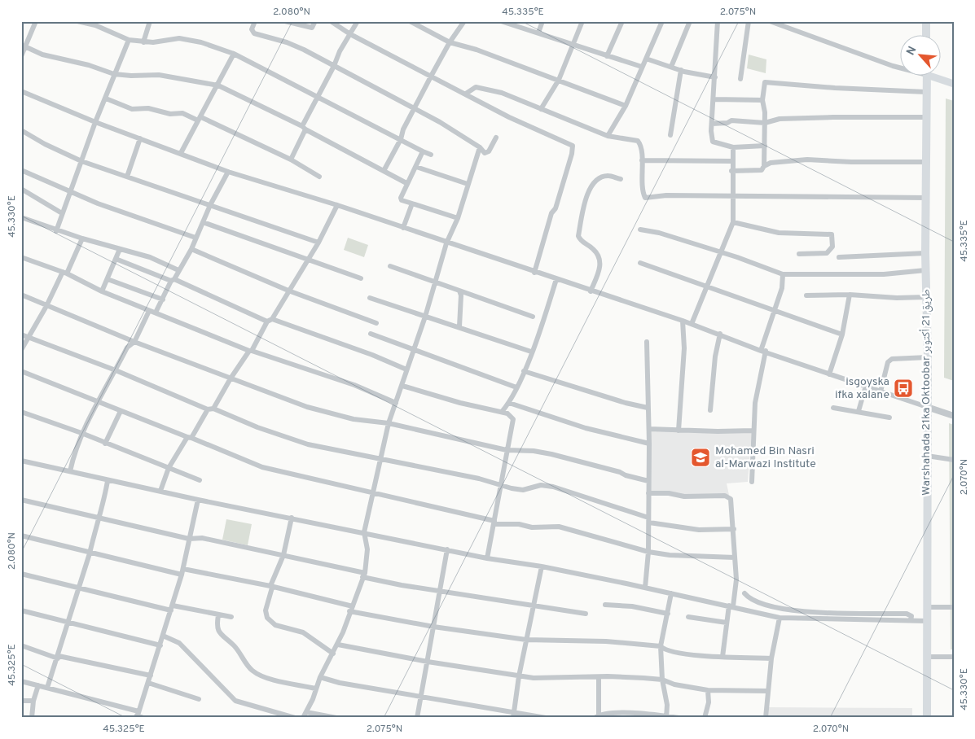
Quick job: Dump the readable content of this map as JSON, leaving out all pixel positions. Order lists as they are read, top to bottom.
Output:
{
  "streets": {
    "main road": ["Warshahada 21ka Oktoobar طريق 21 أكتوبر"]
  },
  "places": {
    "bus stop": ["isgoyska ifka xalane"],
    "school or university": ["Mohamed Bin Nasri al-Marwazi Institute"]
  },
  "north": "top left",
  "coordinates": [
    "2.080°N",
    "45.335°E",
    "2.075°N",
    "45.330°E",
    "2.070°N",
    "45.325°E"
  ]
}
